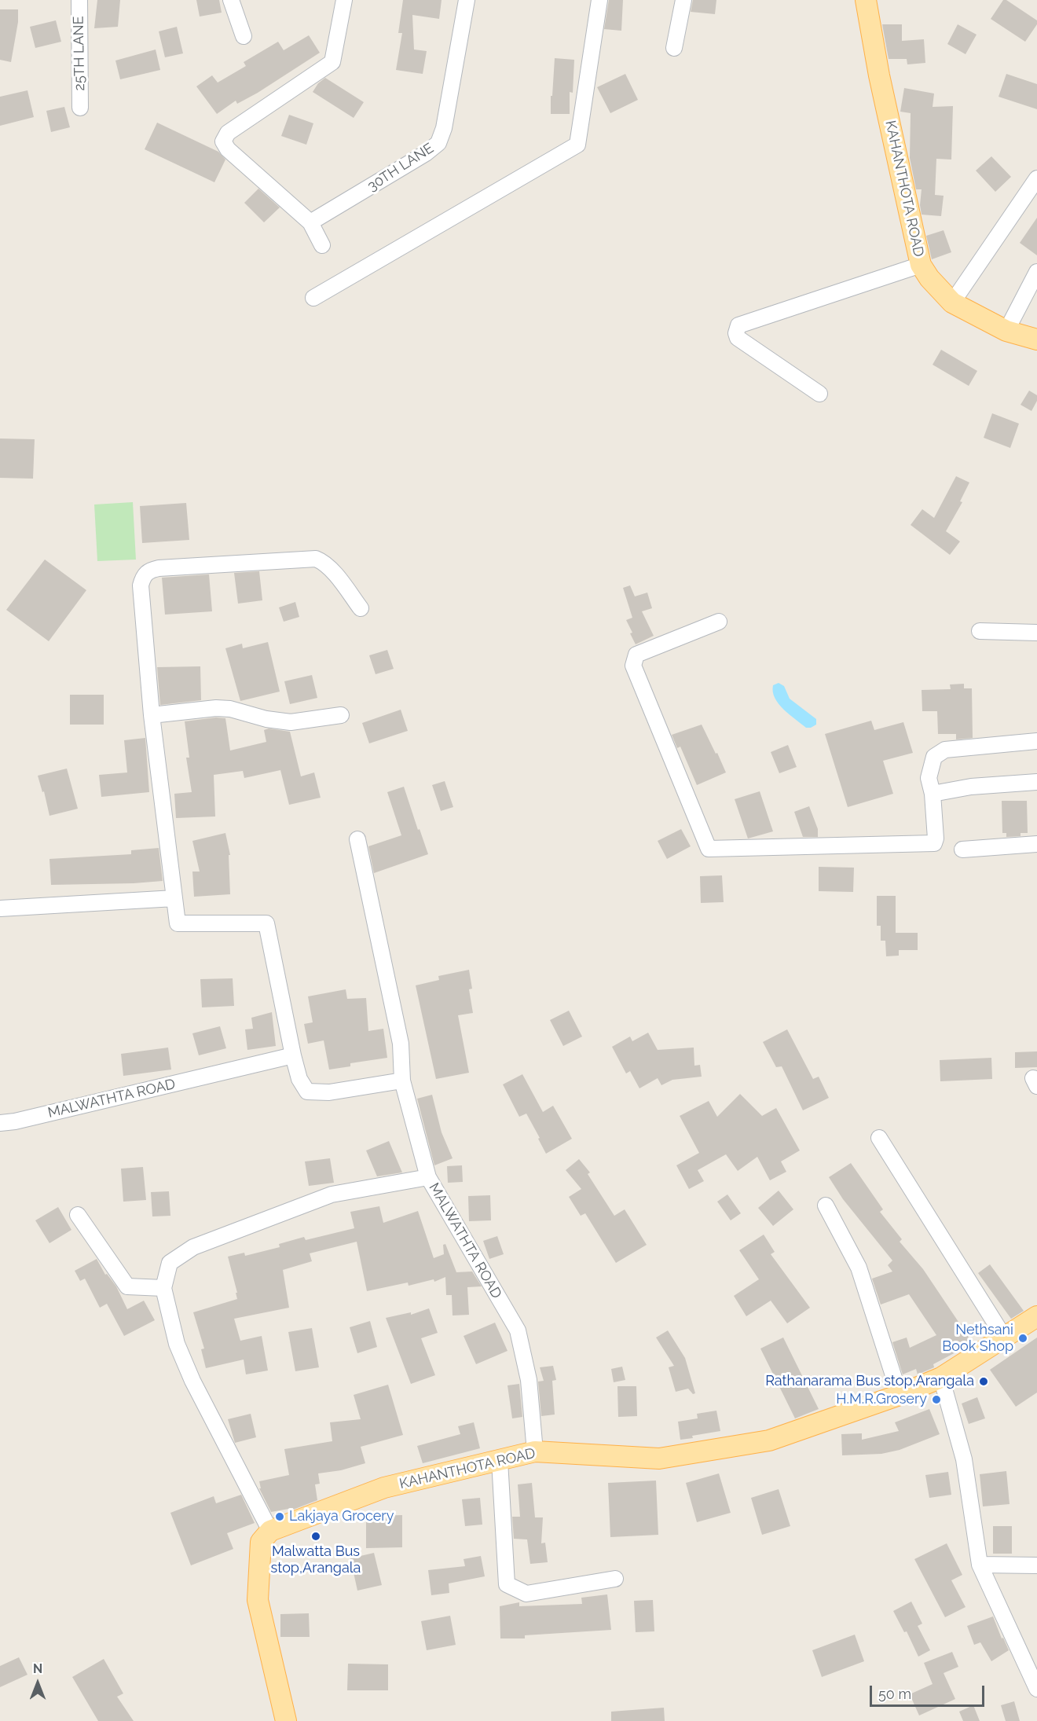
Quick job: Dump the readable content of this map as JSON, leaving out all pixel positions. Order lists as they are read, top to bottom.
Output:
{
  "streets": {
    "main road": ["KAHANTHOTA ROAD"],
    "street": ["25TH LANE", "30TH LANE", "MALWATHTA ROAD"]
  },
  "crossings": [
    ["KAHANTHOTA ROAD", "MALWATHTA ROAD"]
  ],
  "places": [
    "Nethsani Book Shop",
    "Rathanarama Bus stop,Arangala",
    "H.M.R.Grosery",
    "Lakjaya Grocery",
    "Malwatta Bus stop,Arangala"
  ],
  "scale_bar": "50 m",
  "north": "top"
}
